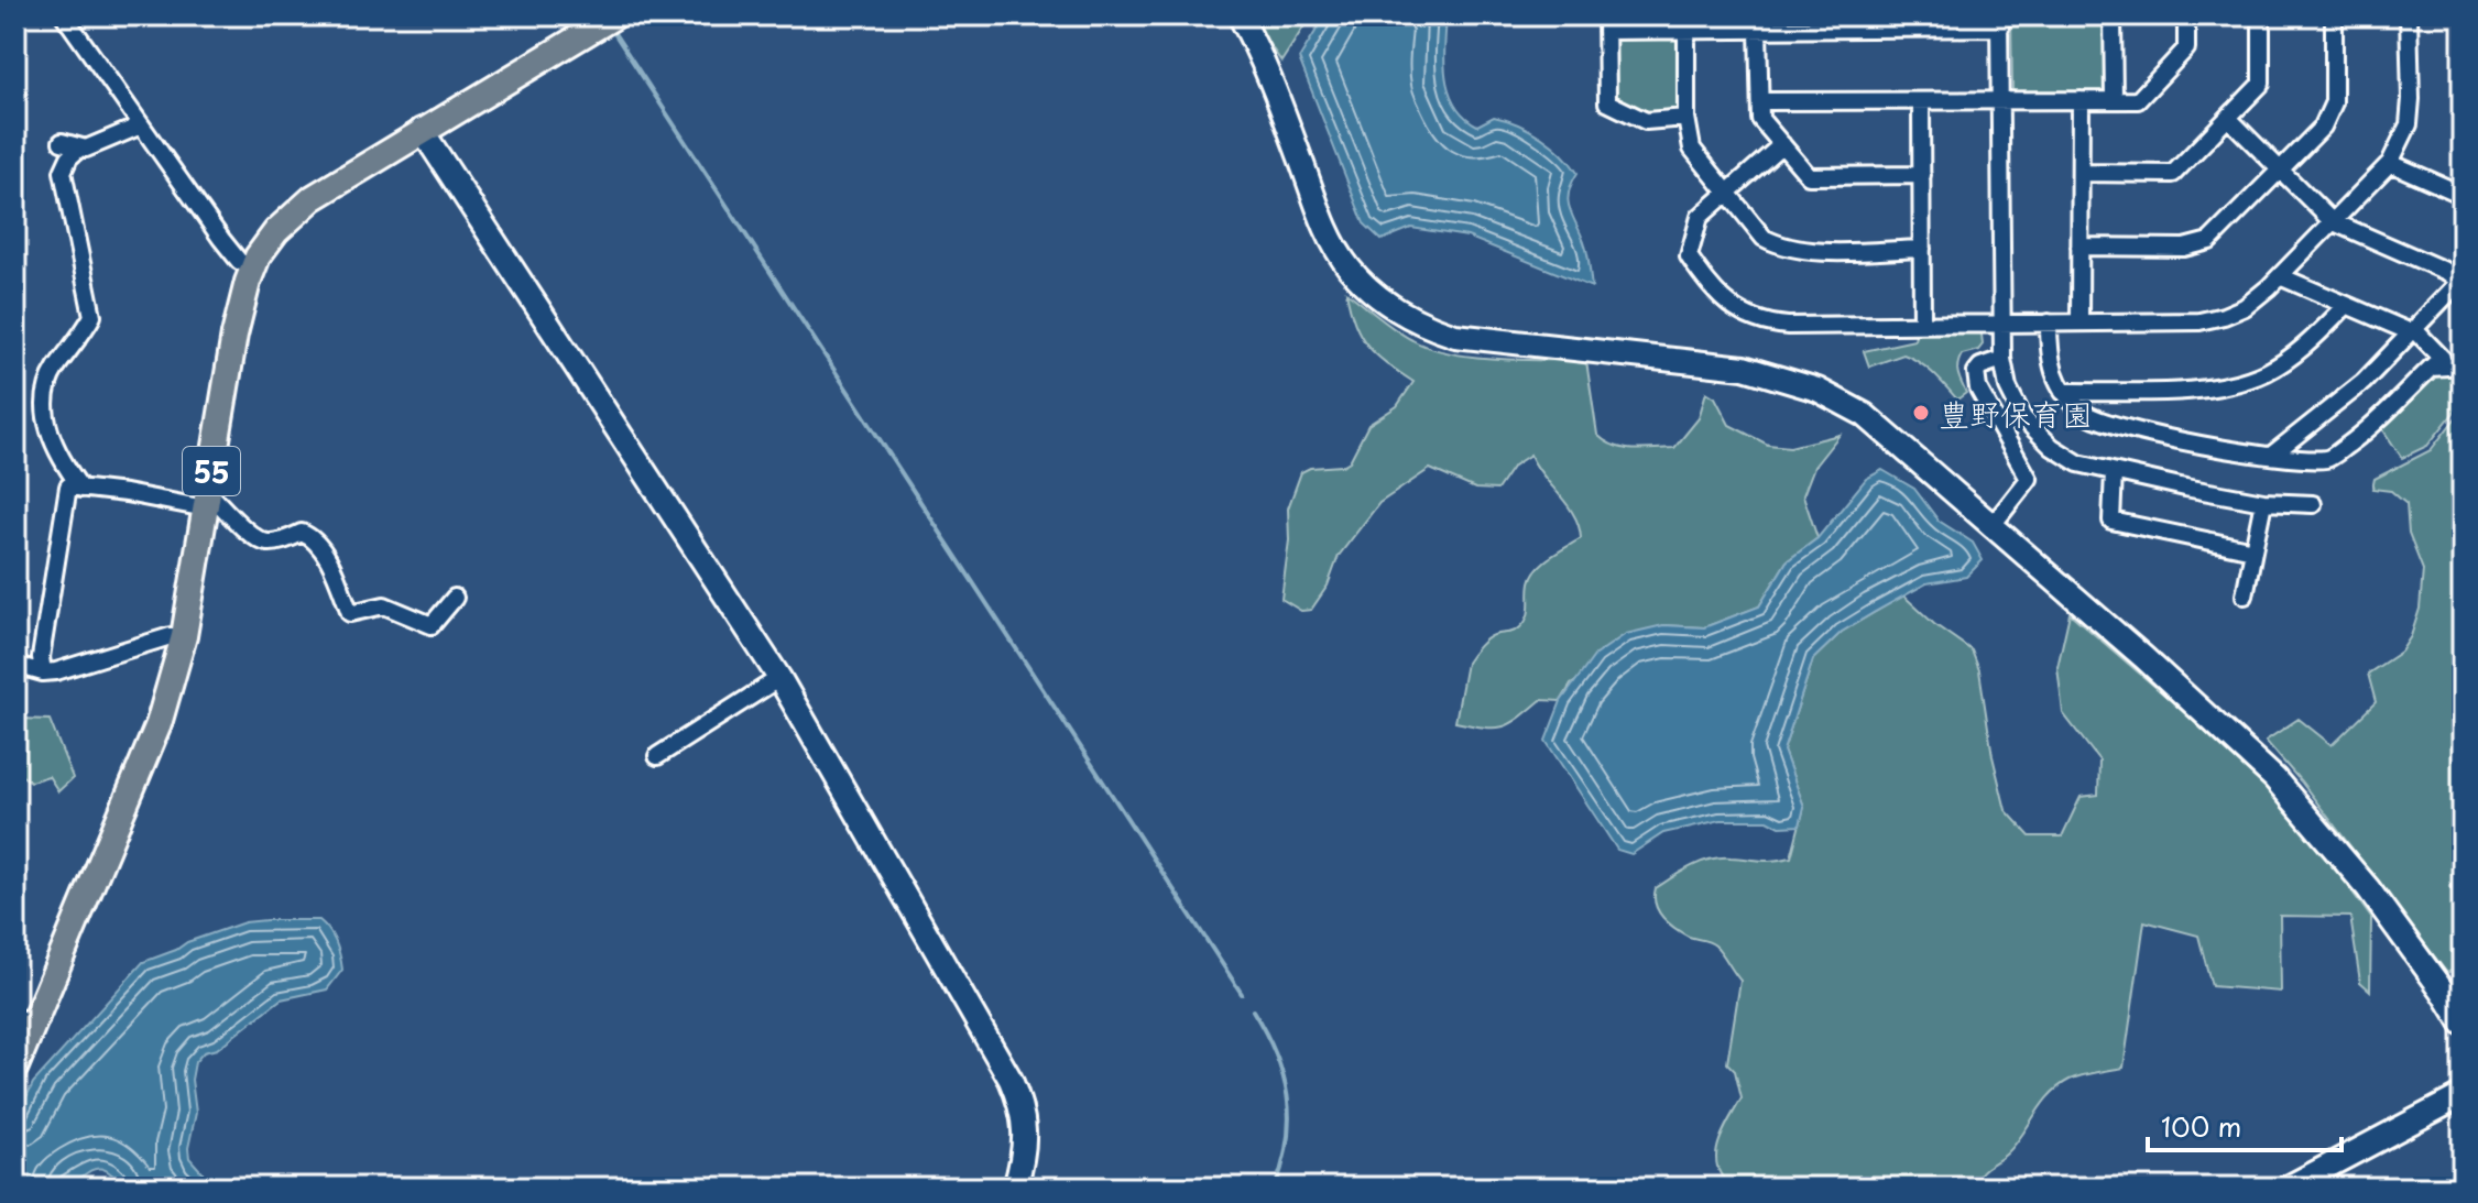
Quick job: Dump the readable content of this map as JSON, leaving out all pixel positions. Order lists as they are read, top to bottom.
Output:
{
  "streets": {
    "main road": ["55"]
  },
  "places": ["豊野保育園"],
  "scale_bar": "100 m"
}
